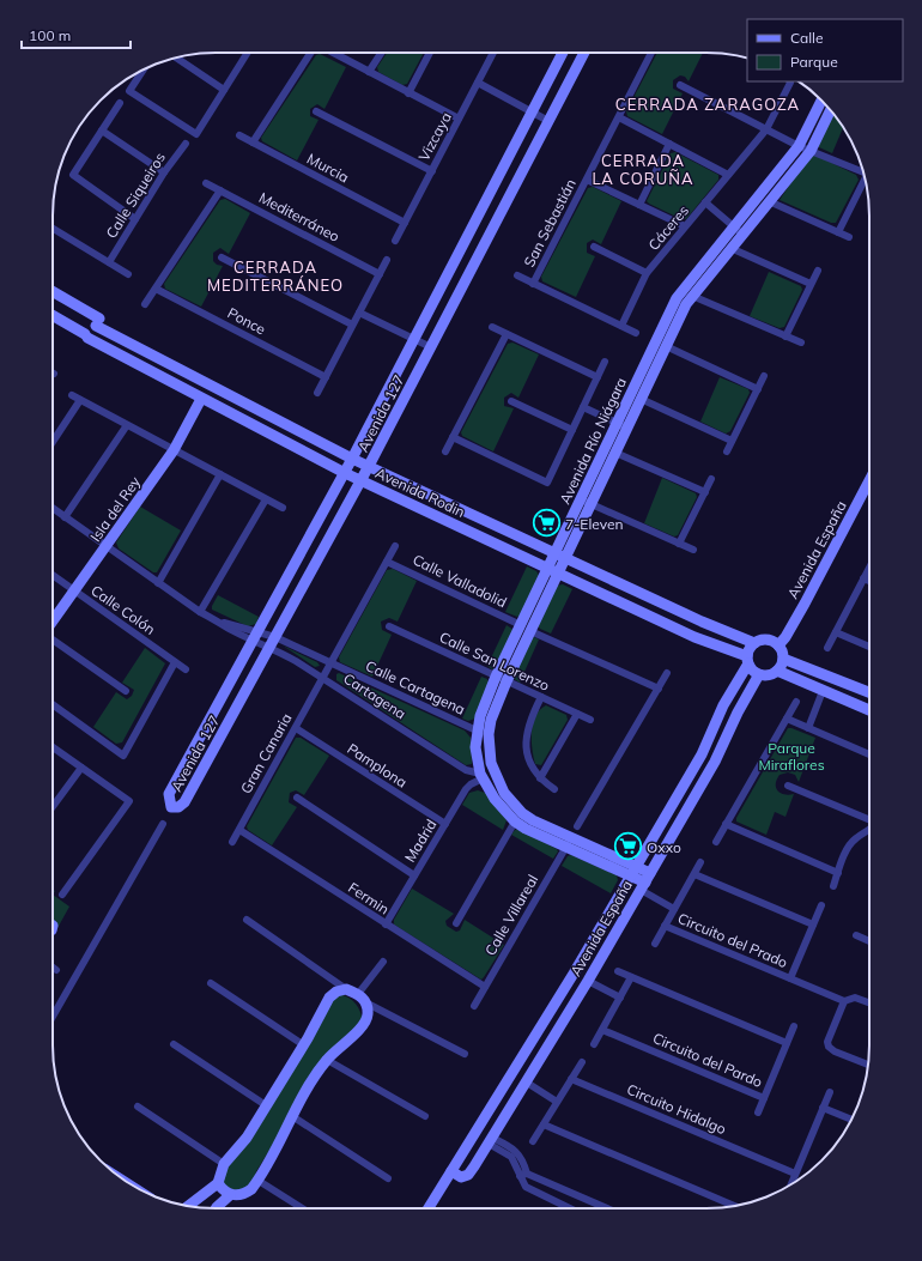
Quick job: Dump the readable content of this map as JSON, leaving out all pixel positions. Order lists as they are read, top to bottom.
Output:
{
  "streets": {
    "main road": [
      "Avenida 127",
      "Avenida Río Niágara",
      "Avenida Rodin",
      "Isla del Rey",
      "Avenida España"
    ],
    "street": [
      "Vizcaya",
      "Murcia",
      "Calle Siqueiros",
      "Mediterráneo",
      "San Sebastián",
      "Cáceres",
      "Ponce",
      "Calle Valladolid",
      "Calle Colón",
      "Calle San Lorenzo",
      "Calle Cartagena",
      "Cartagena",
      "Gran Canaria",
      "Pamplona",
      "Madrid",
      "Fermin",
      "Calle Villareal",
      "Circuito del Prado",
      "Circuito del Pardo",
      "Circuito Hidalgo"
    ]
  },
  "crossings": [
    ["Vizcaya", "Murcia"],
    ["Avenida 127", "Avenida Rodin"],
    ["Avenida 127", "Cartagena"],
    ["Avenida Río Niágara", "Avenida Rodin"],
    ["Avenida Río Niágara", "Avenida España"],
    ["Avenida Río Niágara", "Calle Valladolid"],
    ["Avenida Río Niágara", "Calle San Lorenzo"],
    ["Avenida Río Niágara", "Calle Cartagena"],
    ["Avenida Río Niágara", "Cartagena"],
    ["Avenida Río Niágara", "Madrid"],
    ["Avenida Río Niágara", "Calle Villareal"],
    ["Avenida Río Niágara", "Circuito del Prado"],
    ["Avenida Rodin", "Isla del Rey"],
    ["Avenida Rodin", "Avenida España"],
    ["Isla del Rey", "Calle Colón"],
    ["Isla del Rey", "Cartagena"],
    ["Avenida España", "Circuito del Prado"],
    ["Calle Cartagena", "Cartagena"],
    ["Cartagena", "Gran Canaria"],
    ["Cartagena", "Madrid"],
    ["Gran Canaria", "Pamplona"],
    ["Gran Canaria", "Fermin"],
    ["Pamplona", "Madrid"],
    ["Madrid", "Fermin"],
    ["Fermin", "Calle Villareal"]
  ],
  "districts": ["CERRADA ZARAGOZA", "CERRADA LA CORUÑA", "CERRADA MEDITERRÁNEO"],
  "parks": ["Parque Miraflores"],
  "places": {
    "supermarket": ["7-Eleven", "Oxxo"]
  },
  "legend": ["Calle", "Parque"],
  "scale_bar": "100 m"
}
